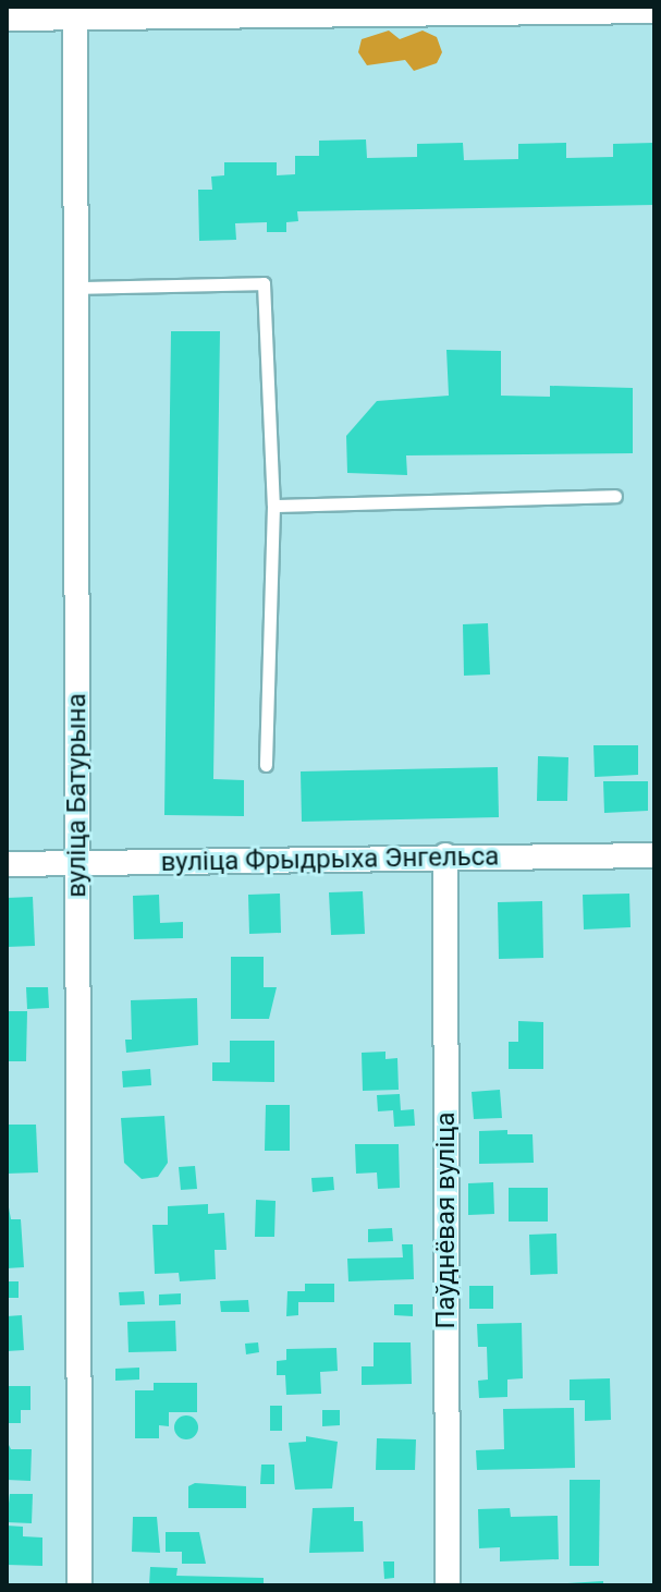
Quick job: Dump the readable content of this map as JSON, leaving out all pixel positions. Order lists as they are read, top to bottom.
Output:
{
  "streets": {
    "street": ["вуліца Батурына", "вуліца Фрыдрыха Энгельса", "Паўднёвая вуліца"]
  },
  "crossings": [
    ["вуліца Батурына", "вуліца Фрыдрыха Энгельса"],
    ["вуліца Фрыдрыха Энгельса", "Паўднёвая вуліца"]
  ]
}
